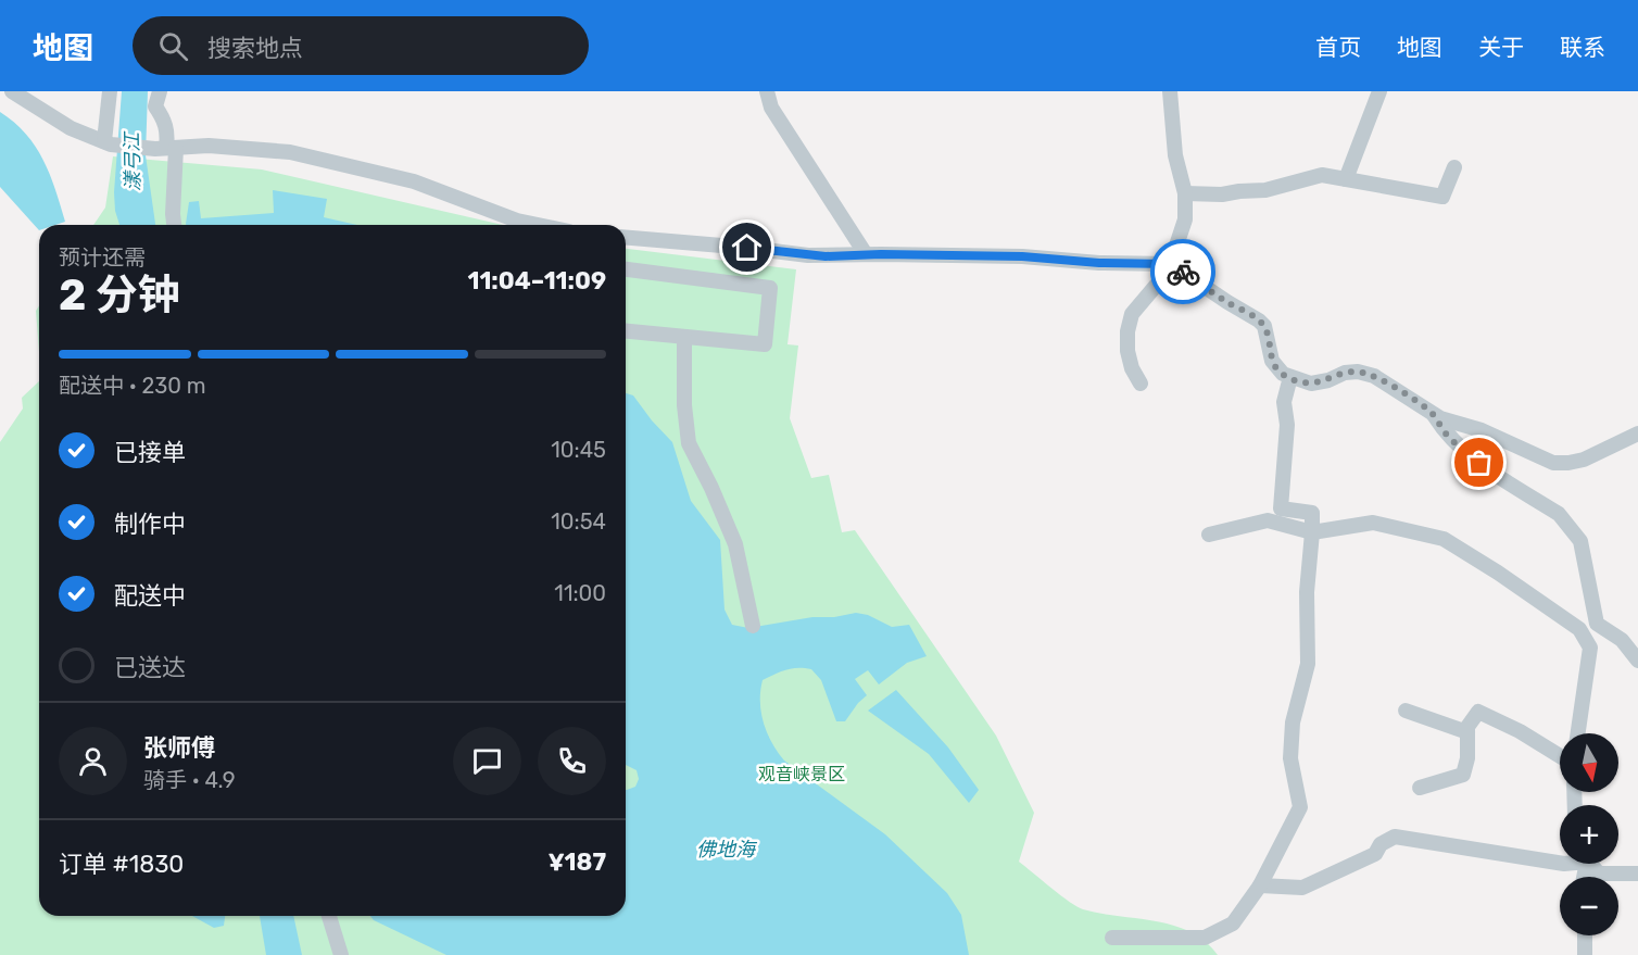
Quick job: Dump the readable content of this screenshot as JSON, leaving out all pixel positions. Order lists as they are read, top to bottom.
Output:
{
  "water": ["漾弓江", "佛地海"],
  "parks": ["观音峡景区"],
  "north": "bottom",
  "page": {
    "header": "地图",
    "search": "搜索地点",
    "nav": [
      "首页",
      "地图",
      "关于",
      "联系"
    ],
    "heading": ["2 分钟", "预计还需", "11:04–11:09"],
    "panel": [
      "张师傅",
      "骑手 · 4.9",
      "订单 #1830",
      "¥187"
    ],
    "bar": "配送中 · 230 m",
    "list": [
      ["已接单", "10:45"],
      ["制作中", "10:54"],
      ["配送中", "11:00"],
      "已送达"
    ],
    "map_buttons": ["+", "−"]
  }
}
